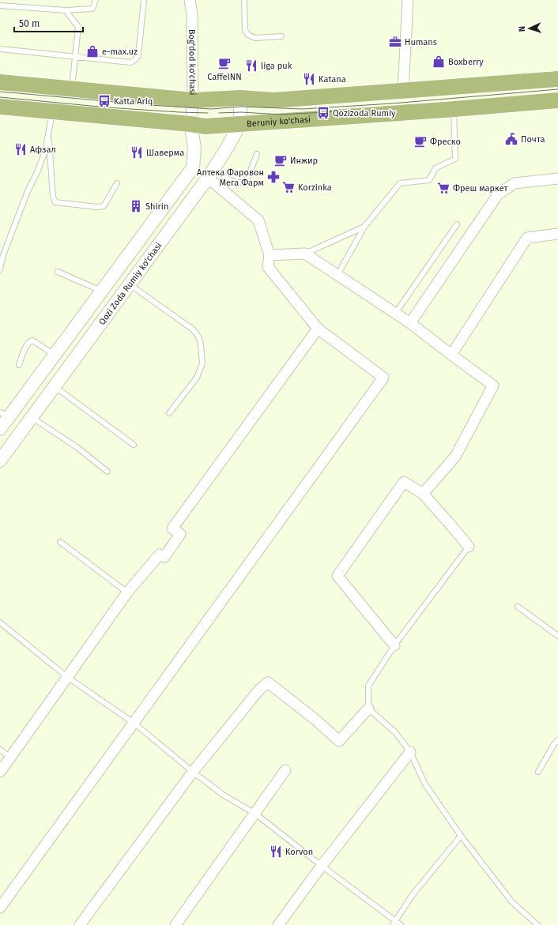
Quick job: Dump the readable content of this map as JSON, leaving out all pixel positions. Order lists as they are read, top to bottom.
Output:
{
  "streets": {
    "main road": ["Beruniy ko'chasi"],
    "street": ["Bog'dod ko'chasi", "Qozi Zoda Rumiy ko'chasi"]
  },
  "crossings": [
    ["Bog'dod ko'chasi", "Beruniy ko'chasi"],
    ["Beruniy ko'chasi", "Qozi Zoda Rumiy ko'chasi"]
  ],
  "places": {
    "office": ["Humans"],
    "shop": ["e-max.uz", "Boxberry"],
    "cafe": ["CaffeINN", "Фреско", "Инжир"],
    "restaurant": [
      "liga puk",
      "Katana",
      "Афзал",
      "Шаверма",
      "Korvon"
    ],
    "bus stop": ["Katta Ariq", "Qozizoda Rumiy"],
    "public building": ["Почта"],
    "pharmacy": ["Аптека Фаровон Мега Фарм"],
    "supermarket": ["Korzinka", "Фреш маркет"],
    "building": ["Shirin"]
  },
  "scale_bar": "50 m",
  "north": "left"
}
